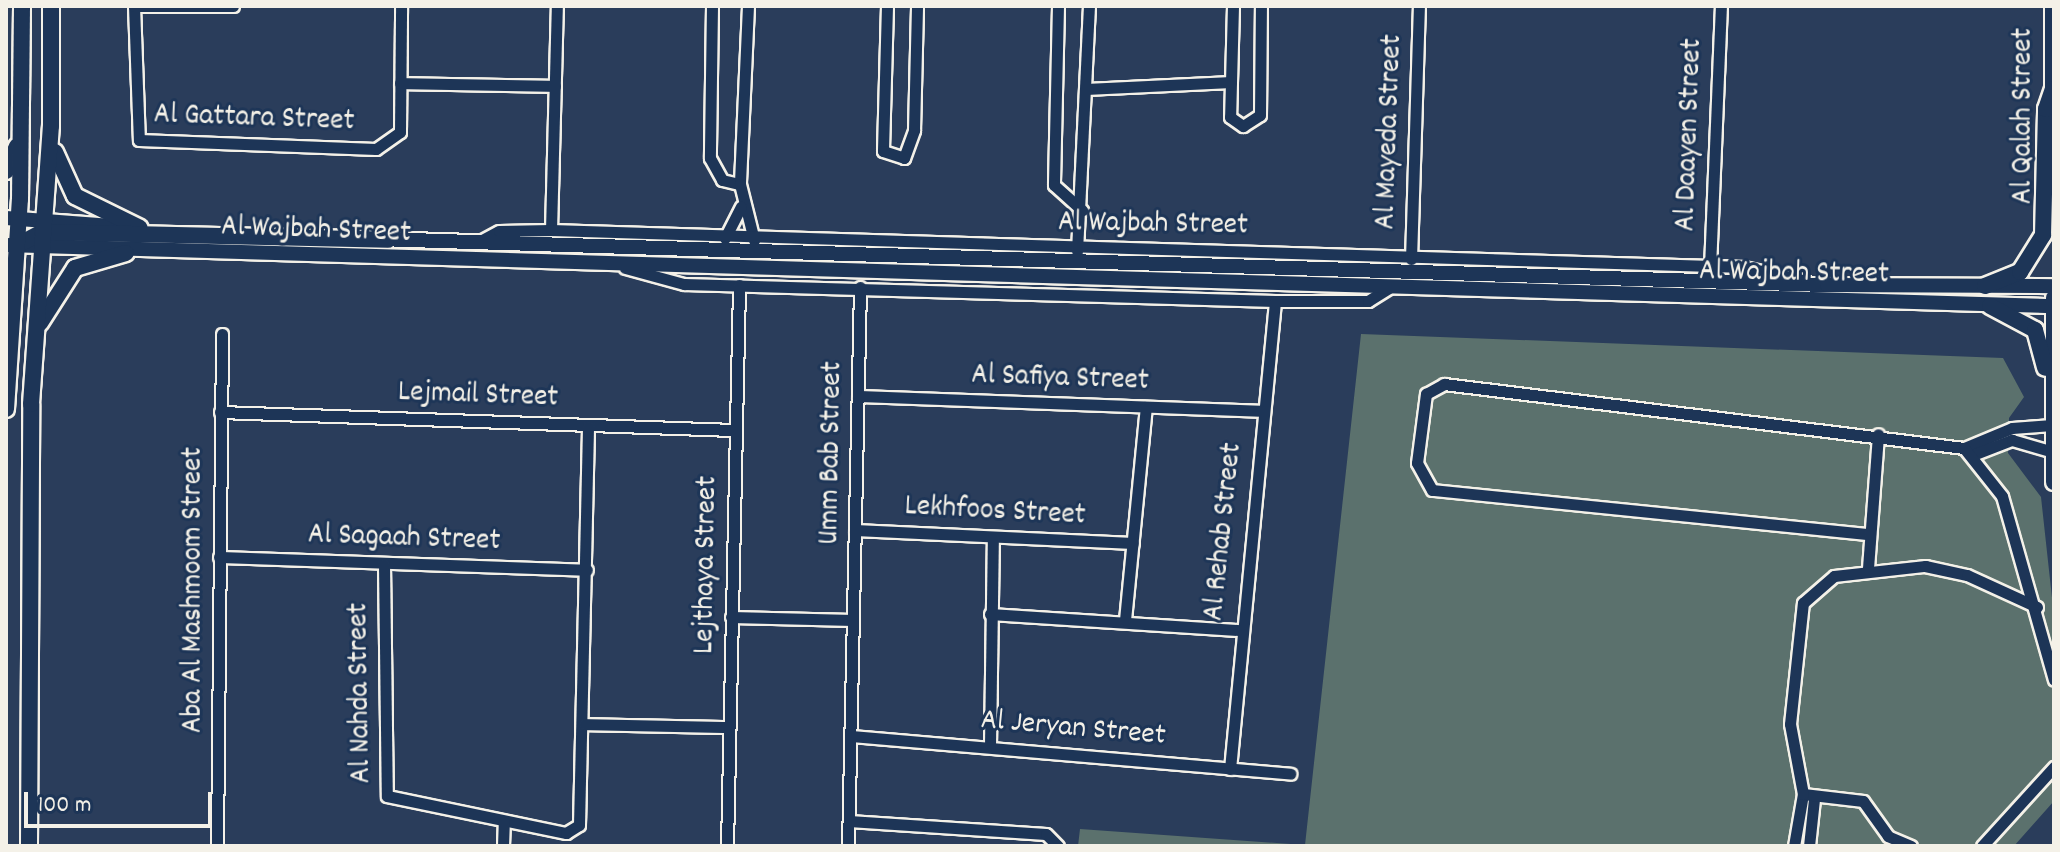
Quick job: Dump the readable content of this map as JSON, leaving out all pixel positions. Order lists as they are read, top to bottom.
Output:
{
  "streets": {
    "main road": ["Al Qalah Street"],
    "street": [
      "Al Gattara Street",
      "Al Mayeda Street",
      "Al Daayen Street",
      "Al Wajbah Street",
      "Al Safiya Street",
      "Lejmail Street",
      "Umm Bab Street",
      "Lekhfoos Street",
      "Al Rehab Street",
      "Al Sagaah Street",
      "Lejthaya Street",
      "Aba Al Mashmoom Street",
      "Al Nahda Street",
      "Al Jeryan Street"
    ]
  },
  "crossings": [
    ["Al Mayeda Street", "Al Wajbah Street"],
    ["Al Daayen Street", "Al Wajbah Street"],
    ["Al Wajbah Street", "Umm Bab Street"],
    ["Al Wajbah Street", "Al Rehab Street"],
    ["Al Wajbah Street", "Lejthaya Street"],
    ["Al Safiya Street", "Umm Bab Street"],
    ["Al Safiya Street", "Al Rehab Street"],
    ["Lejmail Street", "Lejthaya Street"],
    ["Lejmail Street", "Aba Al Mashmoom Street"],
    ["Lejmail Street", "Al Nahda Street"],
    ["Umm Bab Street", "Lekhfoos Street"],
    ["Umm Bab Street", "Al Jeryan Street"],
    ["Al Rehab Street", "Al Jeryan Street"],
    ["Al Sagaah Street", "Aba Al Mashmoom Street"],
    ["Al Sagaah Street", "Al Nahda Street"]
  ],
  "scale_bar": "100 m"
}
